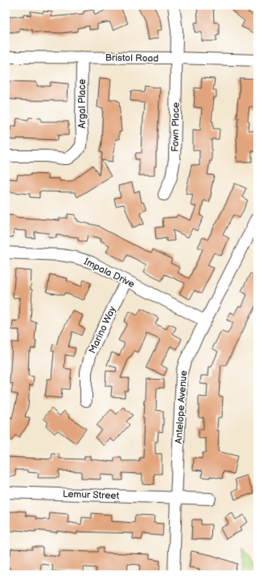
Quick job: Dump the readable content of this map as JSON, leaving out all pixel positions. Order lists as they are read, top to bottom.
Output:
{
  "streets": {
    "street": [
      "Bristol Road",
      "Argal Place",
      "Fawn Place",
      "Impala Drive",
      "Marino Way",
      "Antelope Avenue",
      "Lemur Street"
    ]
  },
  "crossings": [
    ["Bristol Road", "Argal Place"],
    ["Bristol Road", "Fawn Place"],
    ["Impala Drive", "Marino Way"],
    ["Impala Drive", "Antelope Avenue"],
    ["Antelope Avenue", "Lemur Street"]
  ]
}
